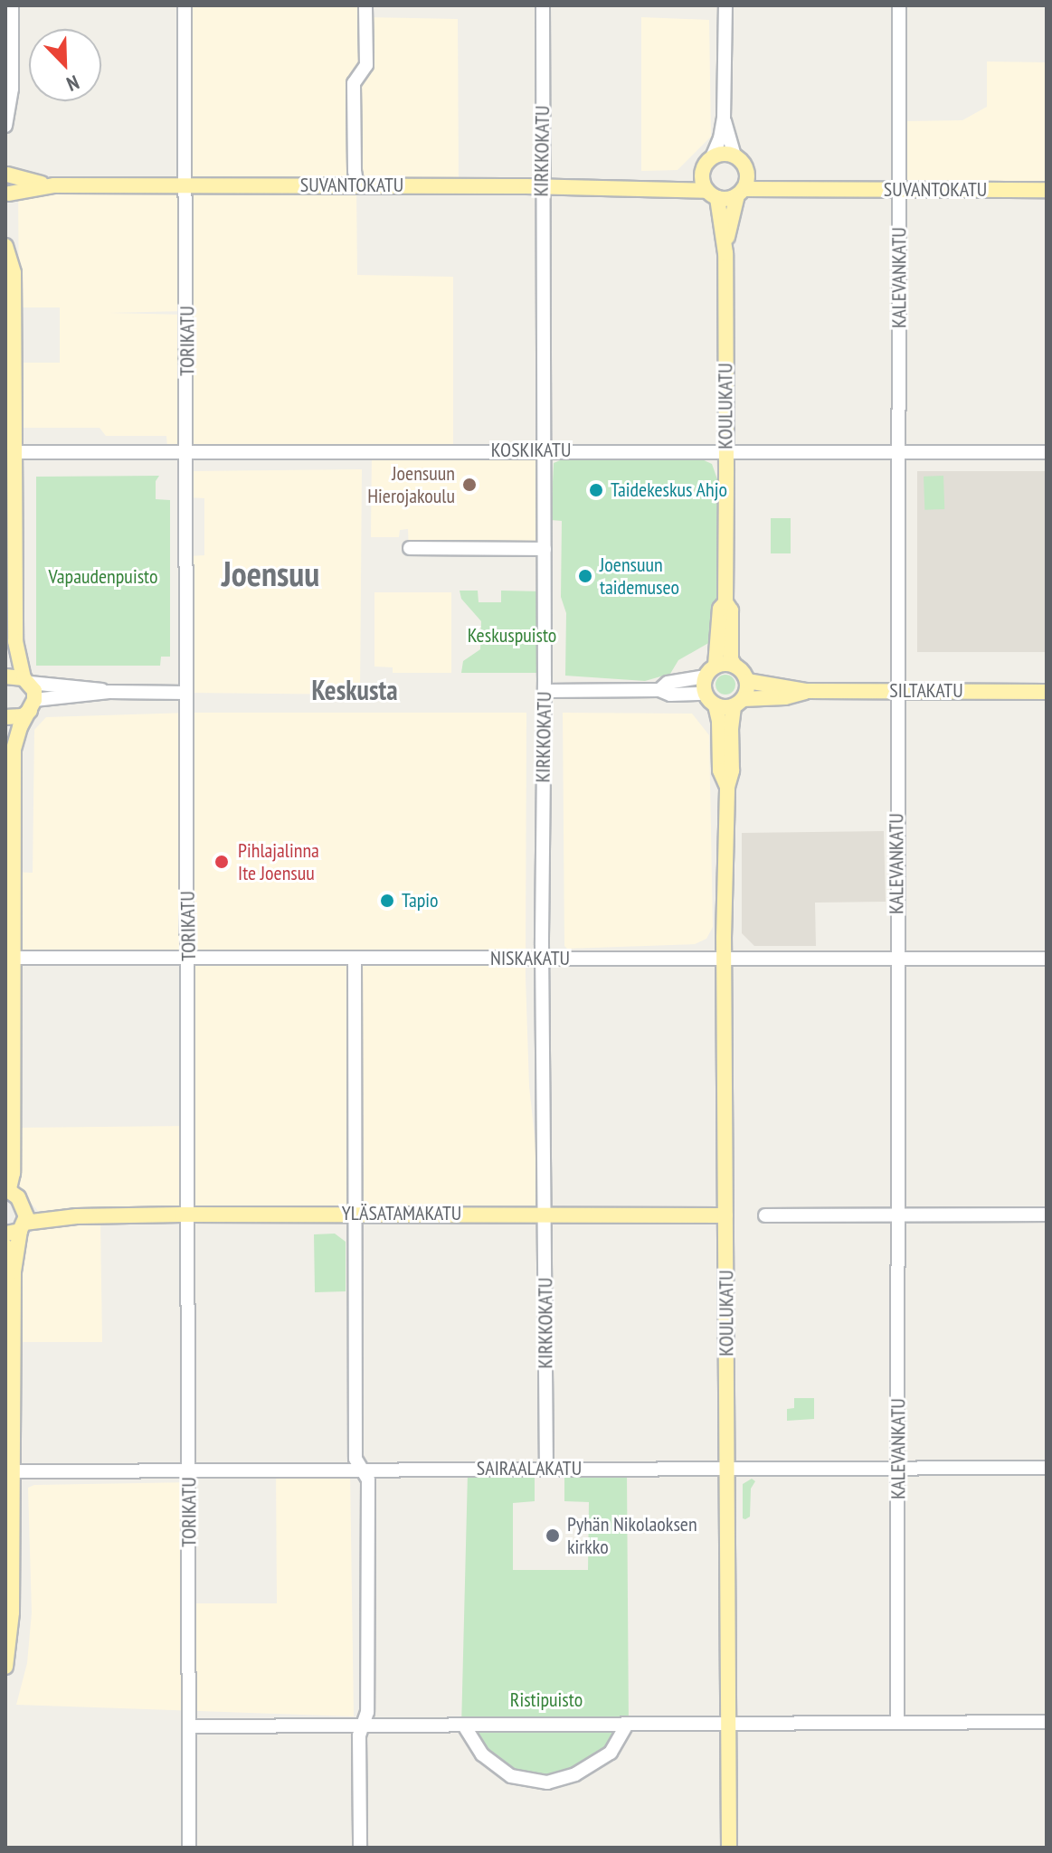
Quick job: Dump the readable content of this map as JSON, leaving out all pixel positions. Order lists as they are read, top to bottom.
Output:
{
  "streets": {
    "main road": [
      "SUVANTOKATU",
      "KOULUKATU",
      "SILTAKATU",
      "YLÄSATAMAKATU"
    ],
    "street": [
      "KIRKKOKATU",
      "KALEVANKATU",
      "TORIKATU",
      "KOSKIKATU",
      "NISKAKATU",
      "SAIRAALAKATU"
    ]
  },
  "crossings": [
    ["KIRKKOKATU", "SUVANTOKATU"],
    ["KIRKKOKATU", "KOSKIKATU"],
    ["KIRKKOKATU", "NISKAKATU"],
    ["KIRKKOKATU", "YLÄSATAMAKATU"],
    ["KIRKKOKATU", "SAIRAALAKATU"],
    ["SUVANTOKATU", "KALEVANKATU"],
    ["SUVANTOKATU", "TORIKATU"],
    ["SUVANTOKATU", "KOULUKATU"],
    ["KALEVANKATU", "KOSKIKATU"],
    ["KALEVANKATU", "SILTAKATU"],
    ["KALEVANKATU", "NISKAKATU"],
    ["KALEVANKATU", "SAIRAALAKATU"],
    ["TORIKATU", "KOSKIKATU"],
    ["TORIKATU", "NISKAKATU"],
    ["TORIKATU", "YLÄSATAMAKATU"],
    ["TORIKATU", "SAIRAALAKATU"],
    ["KOULUKATU", "KOSKIKATU"],
    ["KOULUKATU", "SILTAKATU"],
    ["KOULUKATU", "NISKAKATU"],
    ["KOULUKATU", "YLÄSATAMAKATU"],
    ["KOULUKATU", "SAIRAALAKATU"]
  ],
  "districts": ["Joensuu", "Keskusta"],
  "parks": ["Vapaudenpuisto", "Keskuspuisto", "Ristipuisto"],
  "places": [
    "Joensuun Hierojakoulu",
    "Taidekeskus Ahjo",
    "Joensuun taidemuseo",
    "Pihlajalinna Ite Joensuu",
    "Tapio",
    "Pyhän Nikolaoksen kirkko"
  ],
  "north": "bottom right"
}
